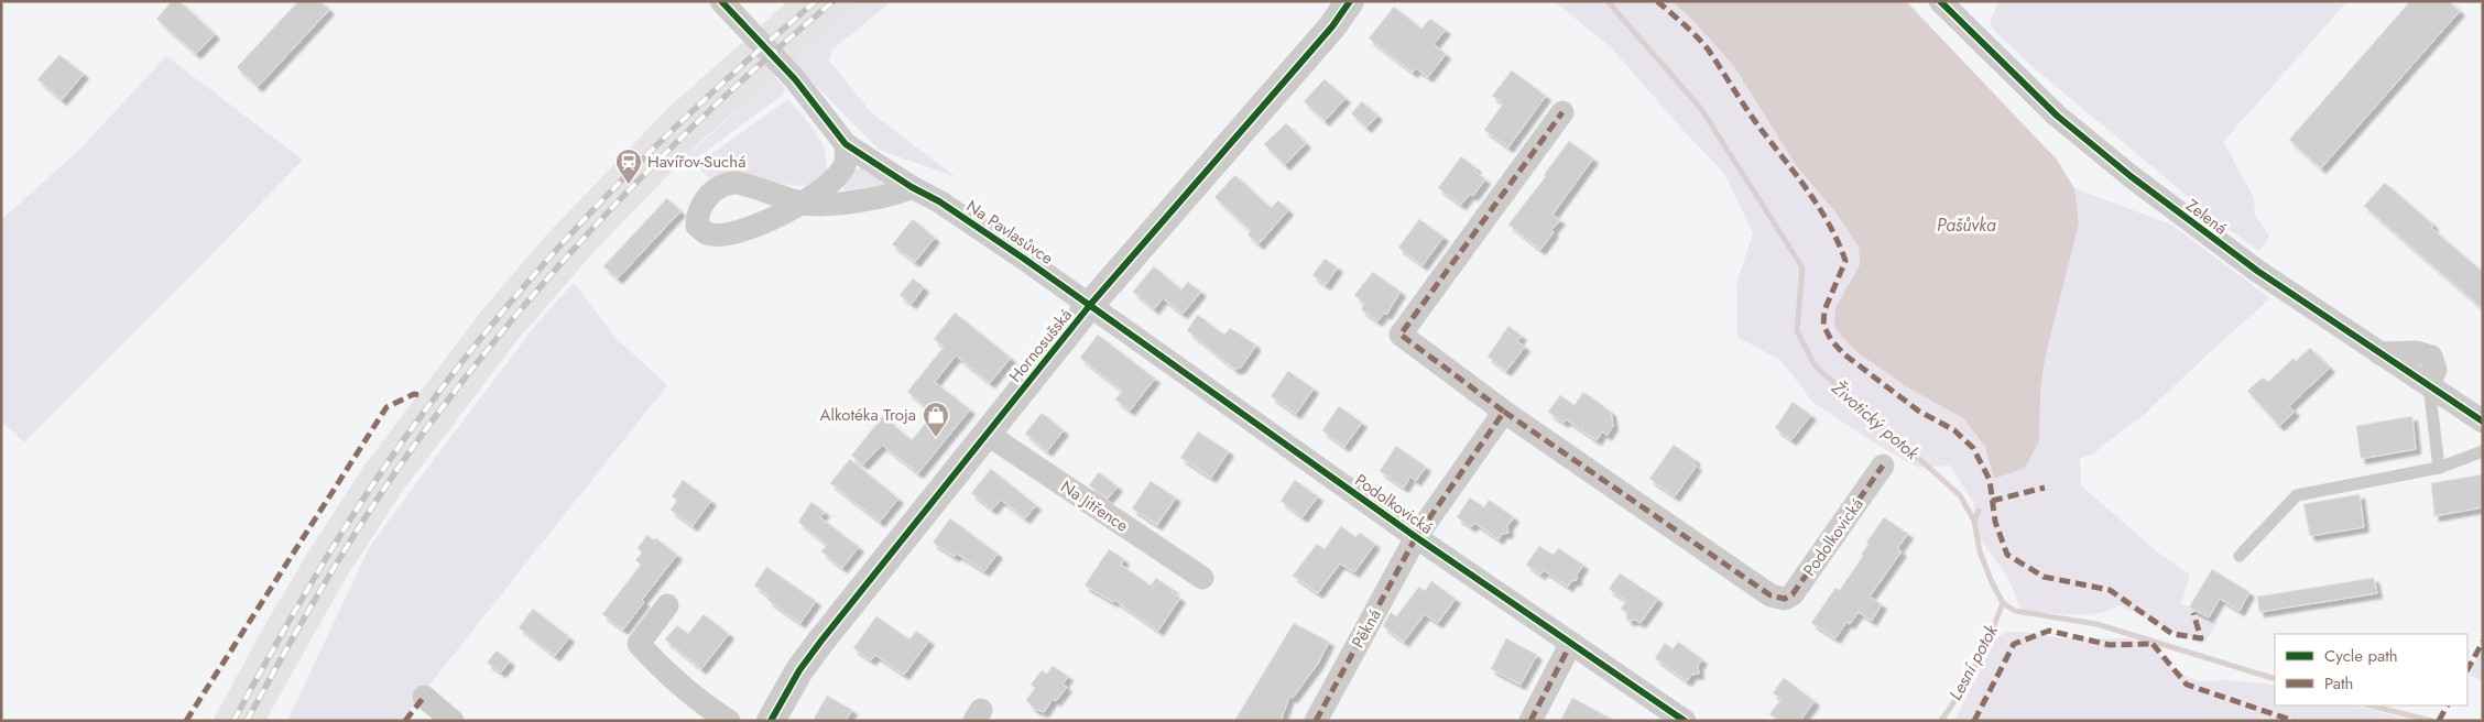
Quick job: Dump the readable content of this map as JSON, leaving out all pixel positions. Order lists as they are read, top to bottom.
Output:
{
  "streets": {
    "street": [
      "Zelená",
      "Na Pavlasůvce",
      "Hornosušská",
      "Podolkovická",
      "Na Jitřence",
      "Pěkná"
    ]
  },
  "crossings": [
    ["Na Pavlasůvce", "Hornosušská"],
    ["Na Pavlasůvce", "Podolkovická"],
    ["Hornosušská", "Podolkovická"],
    ["Hornosušská", "Na Jitřence"],
    ["Podolkovická", "Pěkná"]
  ],
  "water": ["Pašůvka", "Životický potok", "Lesní potok"],
  "places": {
    "station": ["Havířov-Suchá"],
    "shop": ["Alkotéka Troja"]
  },
  "legend": ["Cycle path", "Path"]
}
